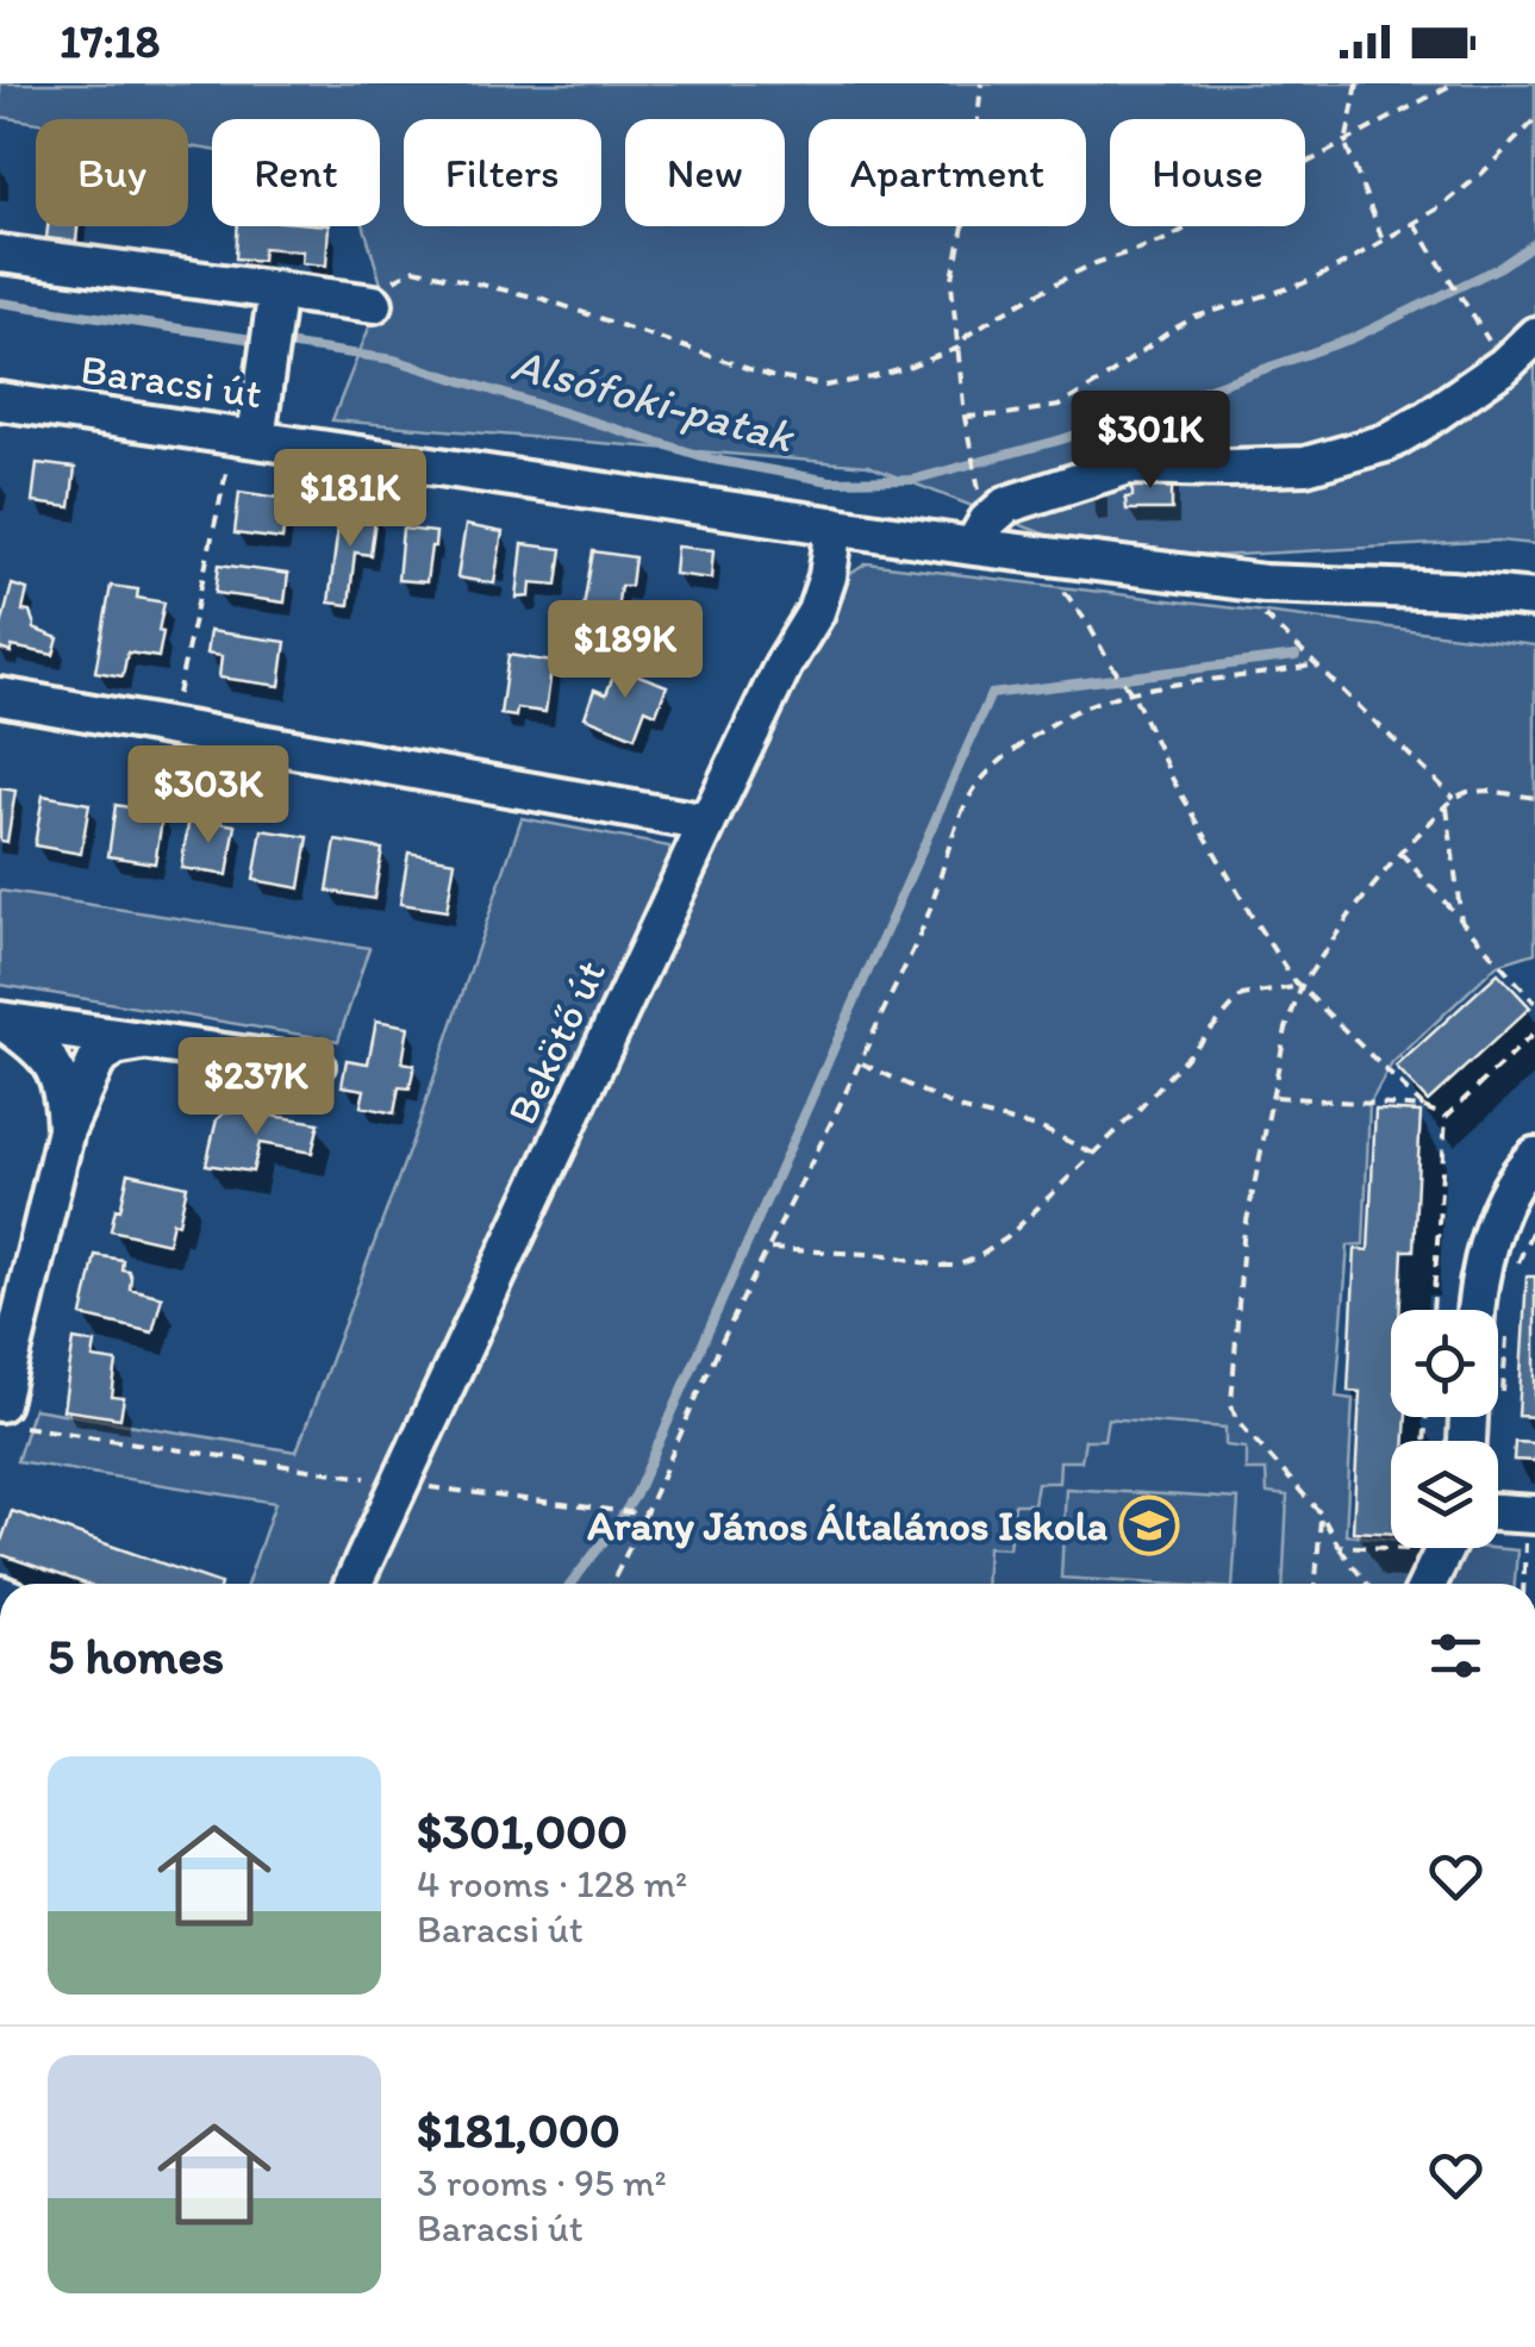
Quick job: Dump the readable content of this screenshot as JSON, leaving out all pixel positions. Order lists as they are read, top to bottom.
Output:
{
  "streets": {
    "street": ["Baracsi út", "Bekötő út"]
  },
  "crossings": [
    ["Baracsi út", "Bekötő út"]
  ],
  "water": ["Alsófoki-patak"],
  "places": {
    "school or university": ["Arany János Általános Iskola"]
  },
  "page": {
    "status": "17:18",
    "chip": [
      "Buy",
      "Rent",
      "Filters",
      "New",
      "Apartment",
      "House"
    ],
    "price": [
      "$301K",
      "$181K",
      "$189K",
      "$303K",
      "$237K"
    ],
    "heading": "5 homes",
    "list": [
      {
        "name": "$301,000",
        "note": "4 rooms · 128 m² · Baracsi út"
      },
      {
        "name": "$181,000",
        "note": "3 rooms · 95 m² · Baracsi út"
      }
    ]
  }
}
